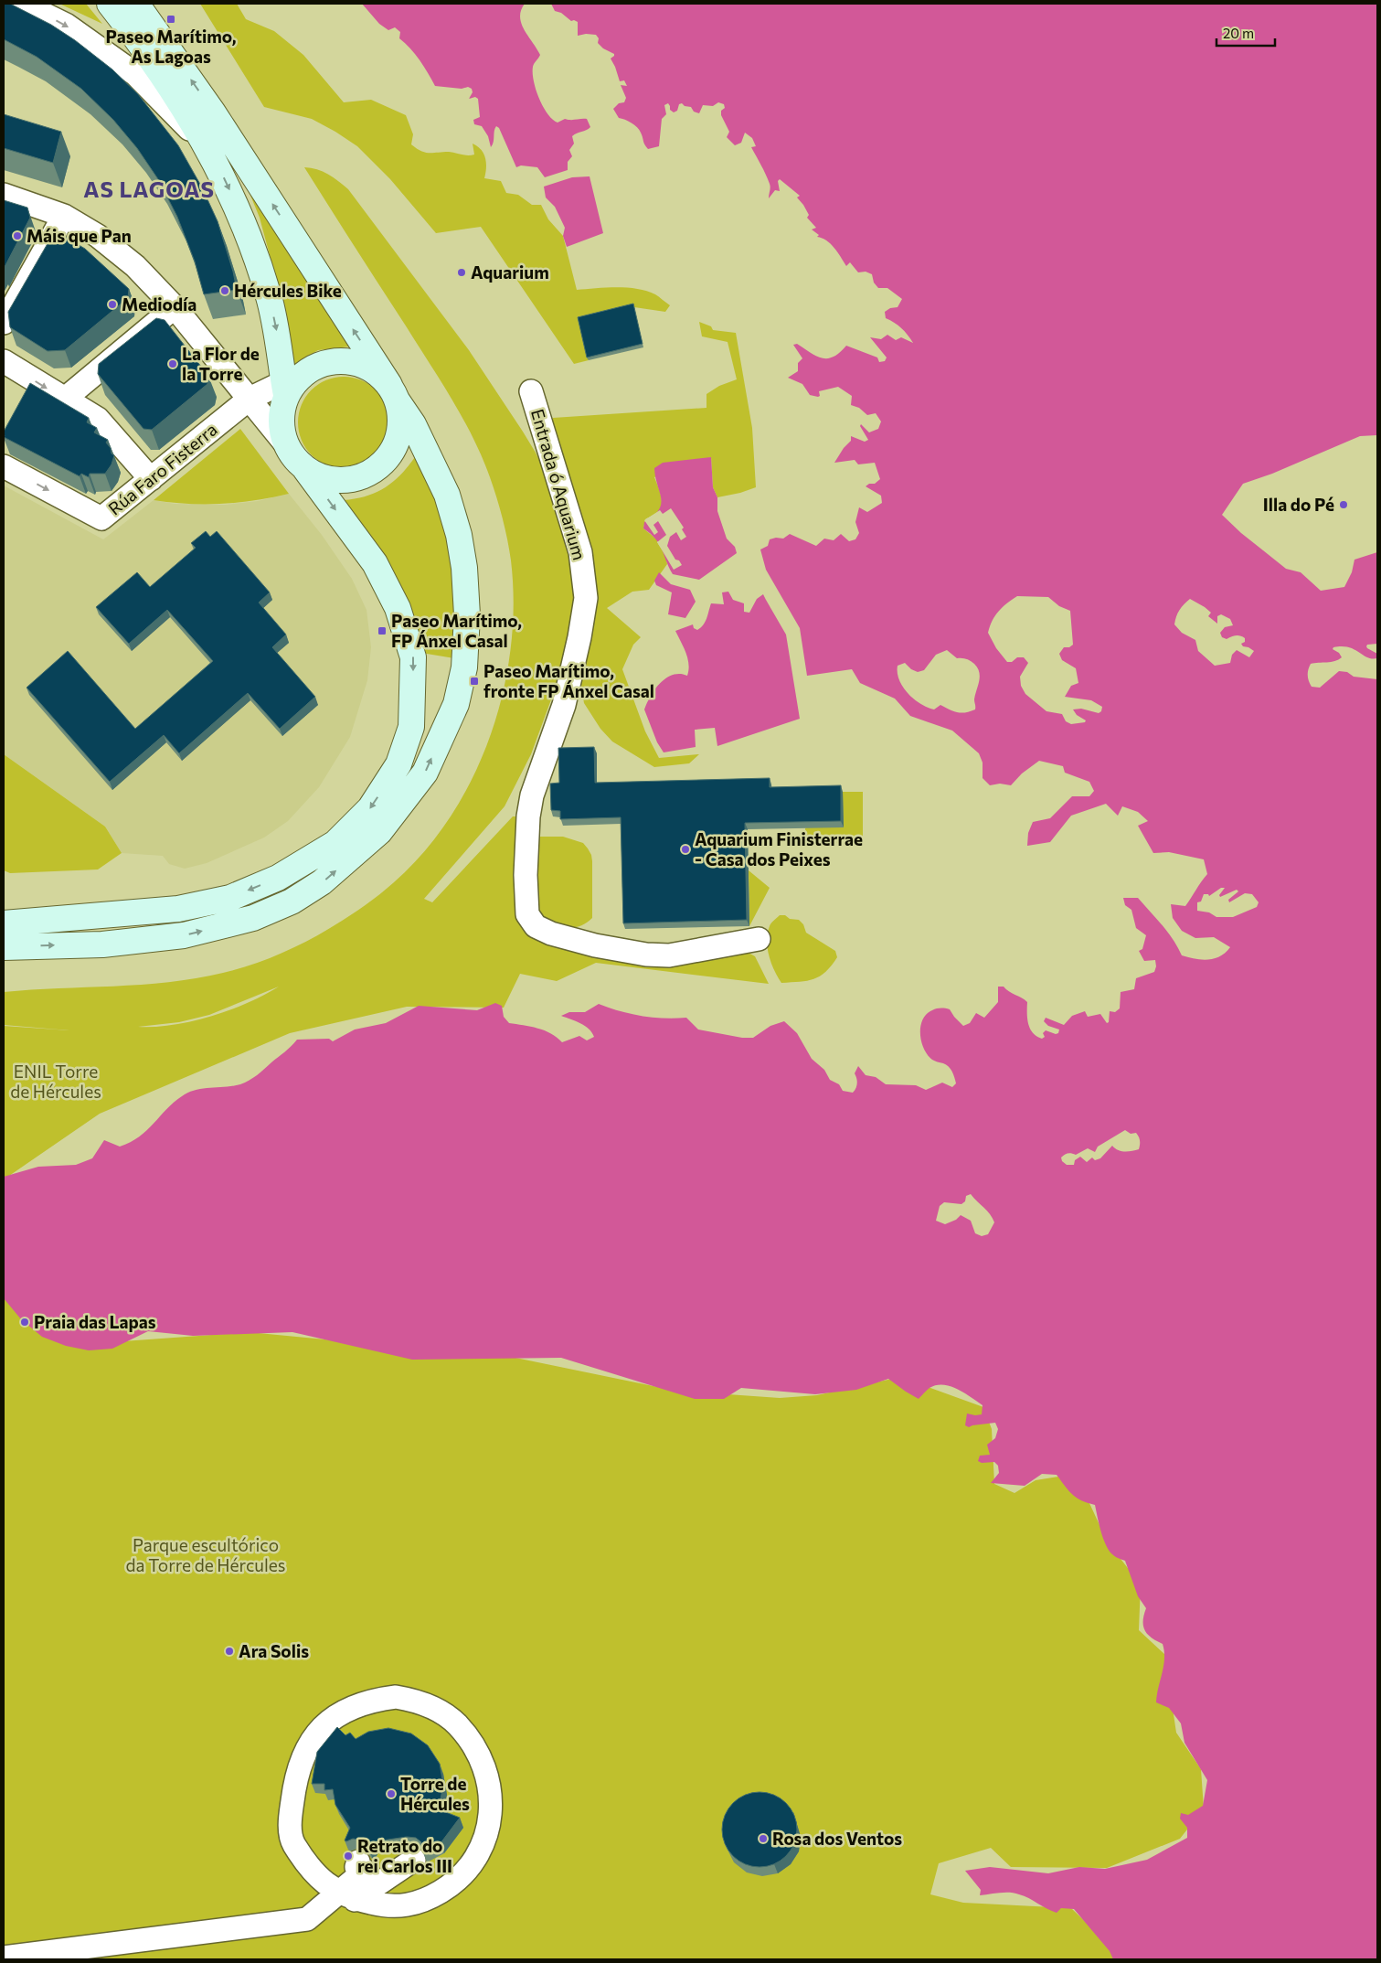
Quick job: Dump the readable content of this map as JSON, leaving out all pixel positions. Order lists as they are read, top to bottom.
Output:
{
  "streets": {
    "street": ["Rúa Faro Fisterra", "Entrada ó Aquarium"]
  },
  "one_way": ["Rúa Faro Fisterra"],
  "districts": ["AS LAGOAS"],
  "parks": ["ENIL Torre de Hércules", "Parque escultórico da Torre de Hércules"],
  "places": {
    "transit": ["Paseo Marítimo, As Lagoas", "Paseo Marítimo, FP Ánxel Casal", "Paseo Marítimo, fronte FP Ánxel Casal"],
    "other": [
      "Máis que Pan",
      "Aquarium",
      "Hércules Bike",
      "Mediodía",
      "La Flor de la Torre",
      "Illa do Pé",
      "Aquarium Finisterrae - Casa dos Peixes",
      "Praia das Lapas",
      "Ara Solis",
      "Torre de Hércules",
      "Rosa dos Ventos",
      "Retrato do rei Carlos III"
    ]
  },
  "scale_bar": "20 m"
}
